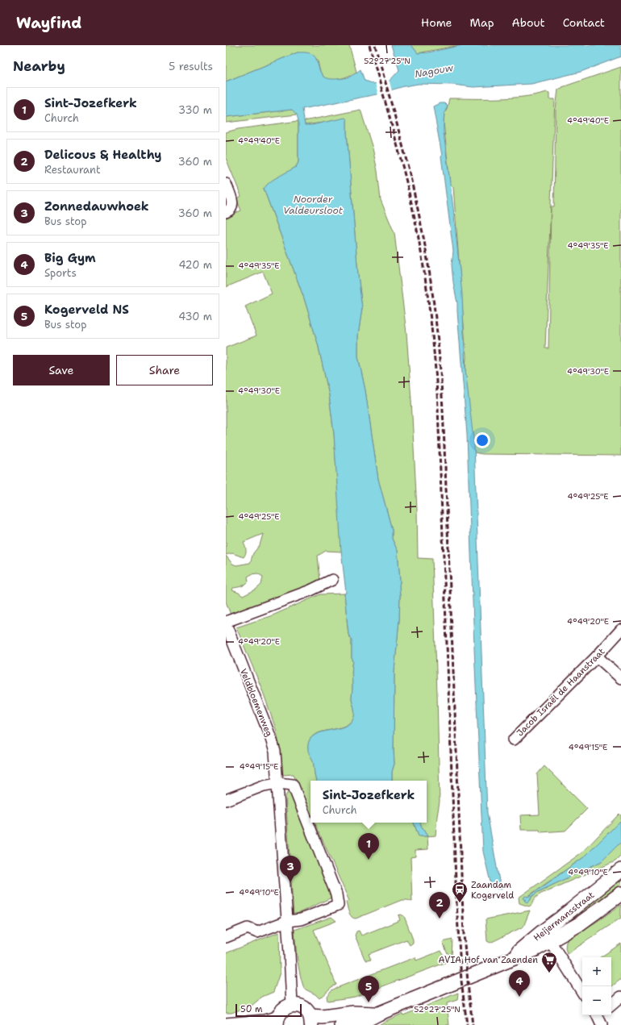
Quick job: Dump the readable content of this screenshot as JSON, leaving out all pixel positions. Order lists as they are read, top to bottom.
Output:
{
  "streets": {
    "main road": ["Heijermansstraat"],
    "street": ["Jacob Israël de Haanstraat", "Veldbloemenweg"]
  },
  "water": ["Nagouw", "Noorder Valdeursloot"],
  "places": {
    "station": ["Zaandam Kogerveld"],
    "supermarket": ["AVIA Hof van Zaenden"]
  },
  "scale_bar": "50 m",
  "page": {
    "header": "Wayfind",
    "nav": [
      "Home",
      "Map",
      "About",
      "Contact"
    ],
    "heading": ["Nearby", "5 results"],
    "list": [
      {
        "mark": "1",
        "name": "Sint-Jozefkerk",
        "note": "Church",
        "value": "330 m"
      },
      {
        "mark": "2",
        "name": "Delicous & Healthy",
        "note": "Restaurant",
        "value": "360 m"
      },
      {
        "mark": "3",
        "name": "Zonnedauwhoek",
        "note": "Bus stop",
        "value": "360 m"
      },
      {
        "mark": "4",
        "name": "Big Gym",
        "note": "Sports",
        "value": "420 m"
      },
      {
        "mark": "5",
        "name": "Kogerveld NS",
        "note": "Bus stop",
        "value": "430 m"
      }
    ],
    "buttons": ["Save", "Share"],
    "popup": ["Sint-Jozefkerk", "Church"],
    "pins": [
      "1",
      "3",
      "2",
      "4",
      "5"
    ],
    "map_buttons": ["+", "−"],
    "scale": "50 m"
  },
  "coordinates": [
    "52°27'25\"N",
    "4°49'40\"E",
    "4°49'35\"E",
    "4°49'30\"E",
    "4°49'25\"E",
    "4°49'20\"E",
    "4°49'15\"E",
    "4°49'10\"E"
  ]
}
